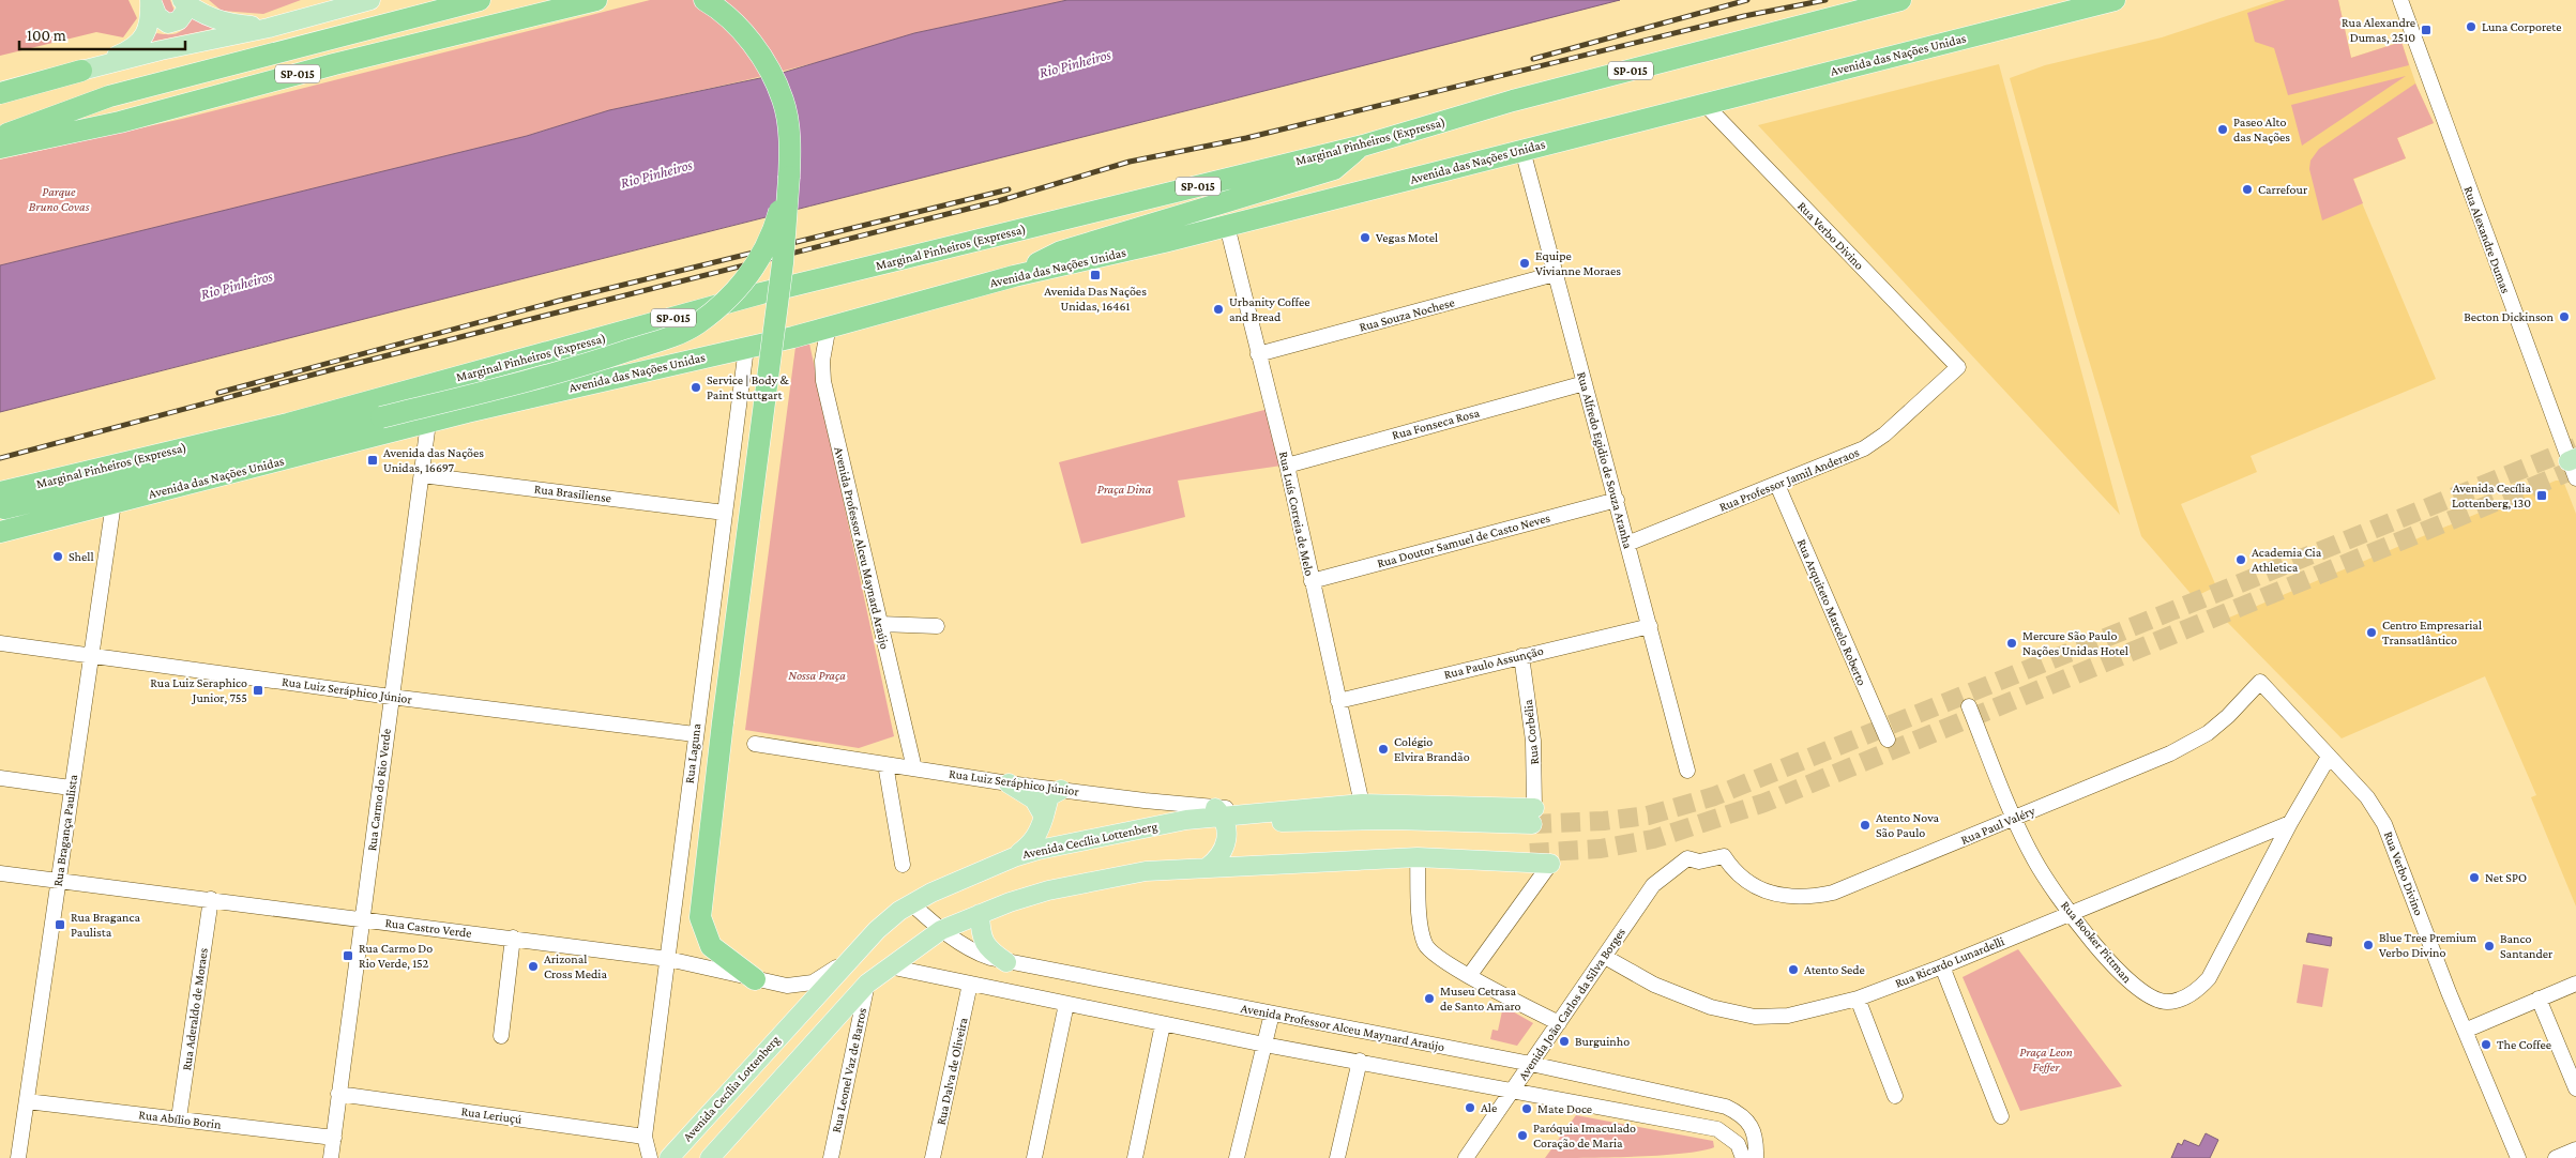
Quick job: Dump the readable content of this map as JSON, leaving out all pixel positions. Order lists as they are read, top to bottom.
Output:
{
  "streets": {
    "highway": ["Avenida das Nações Unidas", "SP-015", "Marginal Pinheiros (Expressa)"],
    "main road": ["Avenida Cecília Lottenberg"],
    "street": [
      "Rua Verbo Divino",
      "Rua Alexandre Dumas",
      "Rua Souza Nochese",
      "Rua Fonseca Rosa",
      "Rua Alfredo Egidio de Souza Aranha",
      "Rua Professor Jamil Anderaos",
      "Rua Brasiliense",
      "Rua Luís Correia de Melo",
      "Rua Doutor Samuel de Casto Neves",
      "Avenida Professor Alceu Maynard Araújo",
      "Rua Arquiteto Marcelo Roberto",
      "Rua Paulo Assunção",
      "Rua Luiz Seráphico Júnior",
      "Rua Corbélia",
      "Rua Laguna",
      "Rua Carmo do Rio Verde",
      "Rua Paul Valéry",
      "Rua Bragança Paulista",
      "Rua Castro Verde",
      "Rua Booker Pittman",
      "Rua Ricardo Lunardelli",
      "Avenida João Carlos da Silva Borges",
      "Rua Aderaldo de Moraes",
      "Rua Leonel Vaz de Barros",
      "Rua Dalva de Oliveira",
      "Rua Leriuçú",
      "Rua Abílio Borin"
    ]
  },
  "crossings": [
    ["Avenida das Nações Unidas", "Rua Verbo Divino"],
    ["Avenida das Nações Unidas", "Rua Alfredo Egidio de Souza Aranha"],
    ["Avenida das Nações Unidas", "Rua Luís Correia de Melo"],
    ["Avenida das Nações Unidas", "Avenida Professor Alceu Maynard Araújo"],
    ["Avenida das Nações Unidas", "Rua Laguna"],
    ["Avenida das Nações Unidas", "Rua Carmo do Rio Verde"],
    ["Avenida das Nações Unidas", "Rua Bragança Paulista"],
    ["Rua Verbo Divino", "Rua Professor Jamil Anderaos"],
    ["Rua Verbo Divino", "Rua Paul Valéry"],
    ["Rua Verbo Divino", "Rua Booker Pittman"],
    ["Rua Souza Nochese", "Rua Alfredo Egidio de Souza Aranha"],
    ["Rua Souza Nochese", "Rua Luís Correia de Melo"],
    ["Rua Fonseca Rosa", "Rua Alfredo Egidio de Souza Aranha"],
    ["Rua Fonseca Rosa", "Rua Luís Correia de Melo"],
    ["Rua Alfredo Egidio de Souza Aranha", "Rua Professor Jamil Anderaos"],
    ["Rua Alfredo Egidio de Souza Aranha", "Rua Doutor Samuel de Casto Neves"],
    ["Rua Alfredo Egidio de Souza Aranha", "Rua Paulo Assunção"],
    ["Rua Professor Jamil Anderaos", "Rua Arquiteto Marcelo Roberto"],
    ["Rua Brasiliense", "Rua Laguna"],
    ["Rua Brasiliense", "Rua Carmo do Rio Verde"],
    ["Rua Luís Correia de Melo", "Rua Doutor Samuel de Casto Neves"],
    ["Rua Luís Correia de Melo", "Rua Paulo Assunção"],
    ["Avenida Professor Alceu Maynard Araújo", "Rua Luiz Seráphico Júnior"],
    ["Avenida Professor Alceu Maynard Araújo", "Avenida Cecília Lottenberg"],
    ["Avenida Professor Alceu Maynard Araújo", "Avenida João Carlos da Silva Borges"],
    ["Rua Paulo Assunção", "Rua Corbélia"],
    ["Rua Luiz Seráphico Júnior", "Rua Laguna"],
    ["Rua Luiz Seráphico Júnior", "Rua Carmo do Rio Verde"],
    ["Rua Luiz Seráphico Júnior", "Rua Bragança Paulista"],
    ["Rua Luiz Seráphico Júnior", "Avenida Cecília Lottenberg"],
    ["Rua Laguna", "Rua Castro Verde"],
    ["Rua Laguna", "Rua Leriuçú"],
    ["Rua Carmo do Rio Verde", "Rua Castro Verde"],
    ["Rua Carmo do Rio Verde", "Rua Leriuçú"],
    ["Rua Carmo do Rio Verde", "Rua Abílio Borin"],
    ["Rua Paul Valéry", "Rua Booker Pittman"],
    ["Rua Paul Valéry", "Avenida João Carlos da Silva Borges"],
    ["Rua Bragança Paulista", "Rua Castro Verde"],
    ["Rua Bragança Paulista", "Rua Abílio Borin"],
    ["Avenida Cecília Lottenberg", "Rua Castro Verde"],
    ["Rua Castro Verde", "Rua Aderaldo de Moraes"],
    ["Rua Booker Pittman", "Rua Ricardo Lunardelli"],
    ["Rua Ricardo Lunardelli", "Avenida João Carlos da Silva Borges"],
    ["Rua Aderaldo de Moraes", "Rua Abílio Borin"]
  ],
  "water": ["Rio Pinheiros"],
  "parks": [
    "Parque Bruno Covas",
    "Praça Dina",
    "Nossa Praça",
    "Praça Leon Feffer"
  ],
  "places": {
    "other": [
      "Luna Corporete",
      "Paseo Alto das Nações",
      "Carrefour",
      "Vegas Motel",
      "Equipe Vivianne Moraes",
      "Urbanity Coffee and Bread",
      "Becton Dickinson",
      "Service | Body & Paint Stuttgart",
      "Shell",
      "Academia Cia Athletica",
      "Centro Empresarial Transatlântico",
      "Mercure São Paulo Nações Unidas Hotel",
      "Colégio Elvira Brandão",
      "Atento Nova São Paulo",
      "Net SPO",
      "Blue Tree Premium Verbo Divino",
      "Banco Santander",
      "Arizonal Cross Media",
      "Atento Sede",
      "Museu Cetrasa de Santo Amaro",
      "Burguinho",
      "The Coffee",
      "Ale",
      "Mate Doce",
      "Paróquia Imaculado Coração de Maria"
    ],
    "transit": [
      "Rua Alexandre Dumas, 2510",
      "Avenida Das Nações Unidas, 16461",
      "Avenida das Nações Unidas, 16697",
      "Avenida Cecília Lottenberg, 130",
      "Rua Luiz Seraphico Junior, 755",
      "Rua Braganca Paulista",
      "Rua Carmo Do Rio Verde, 152"
    ]
  },
  "scale_bar": "100 m"
}
